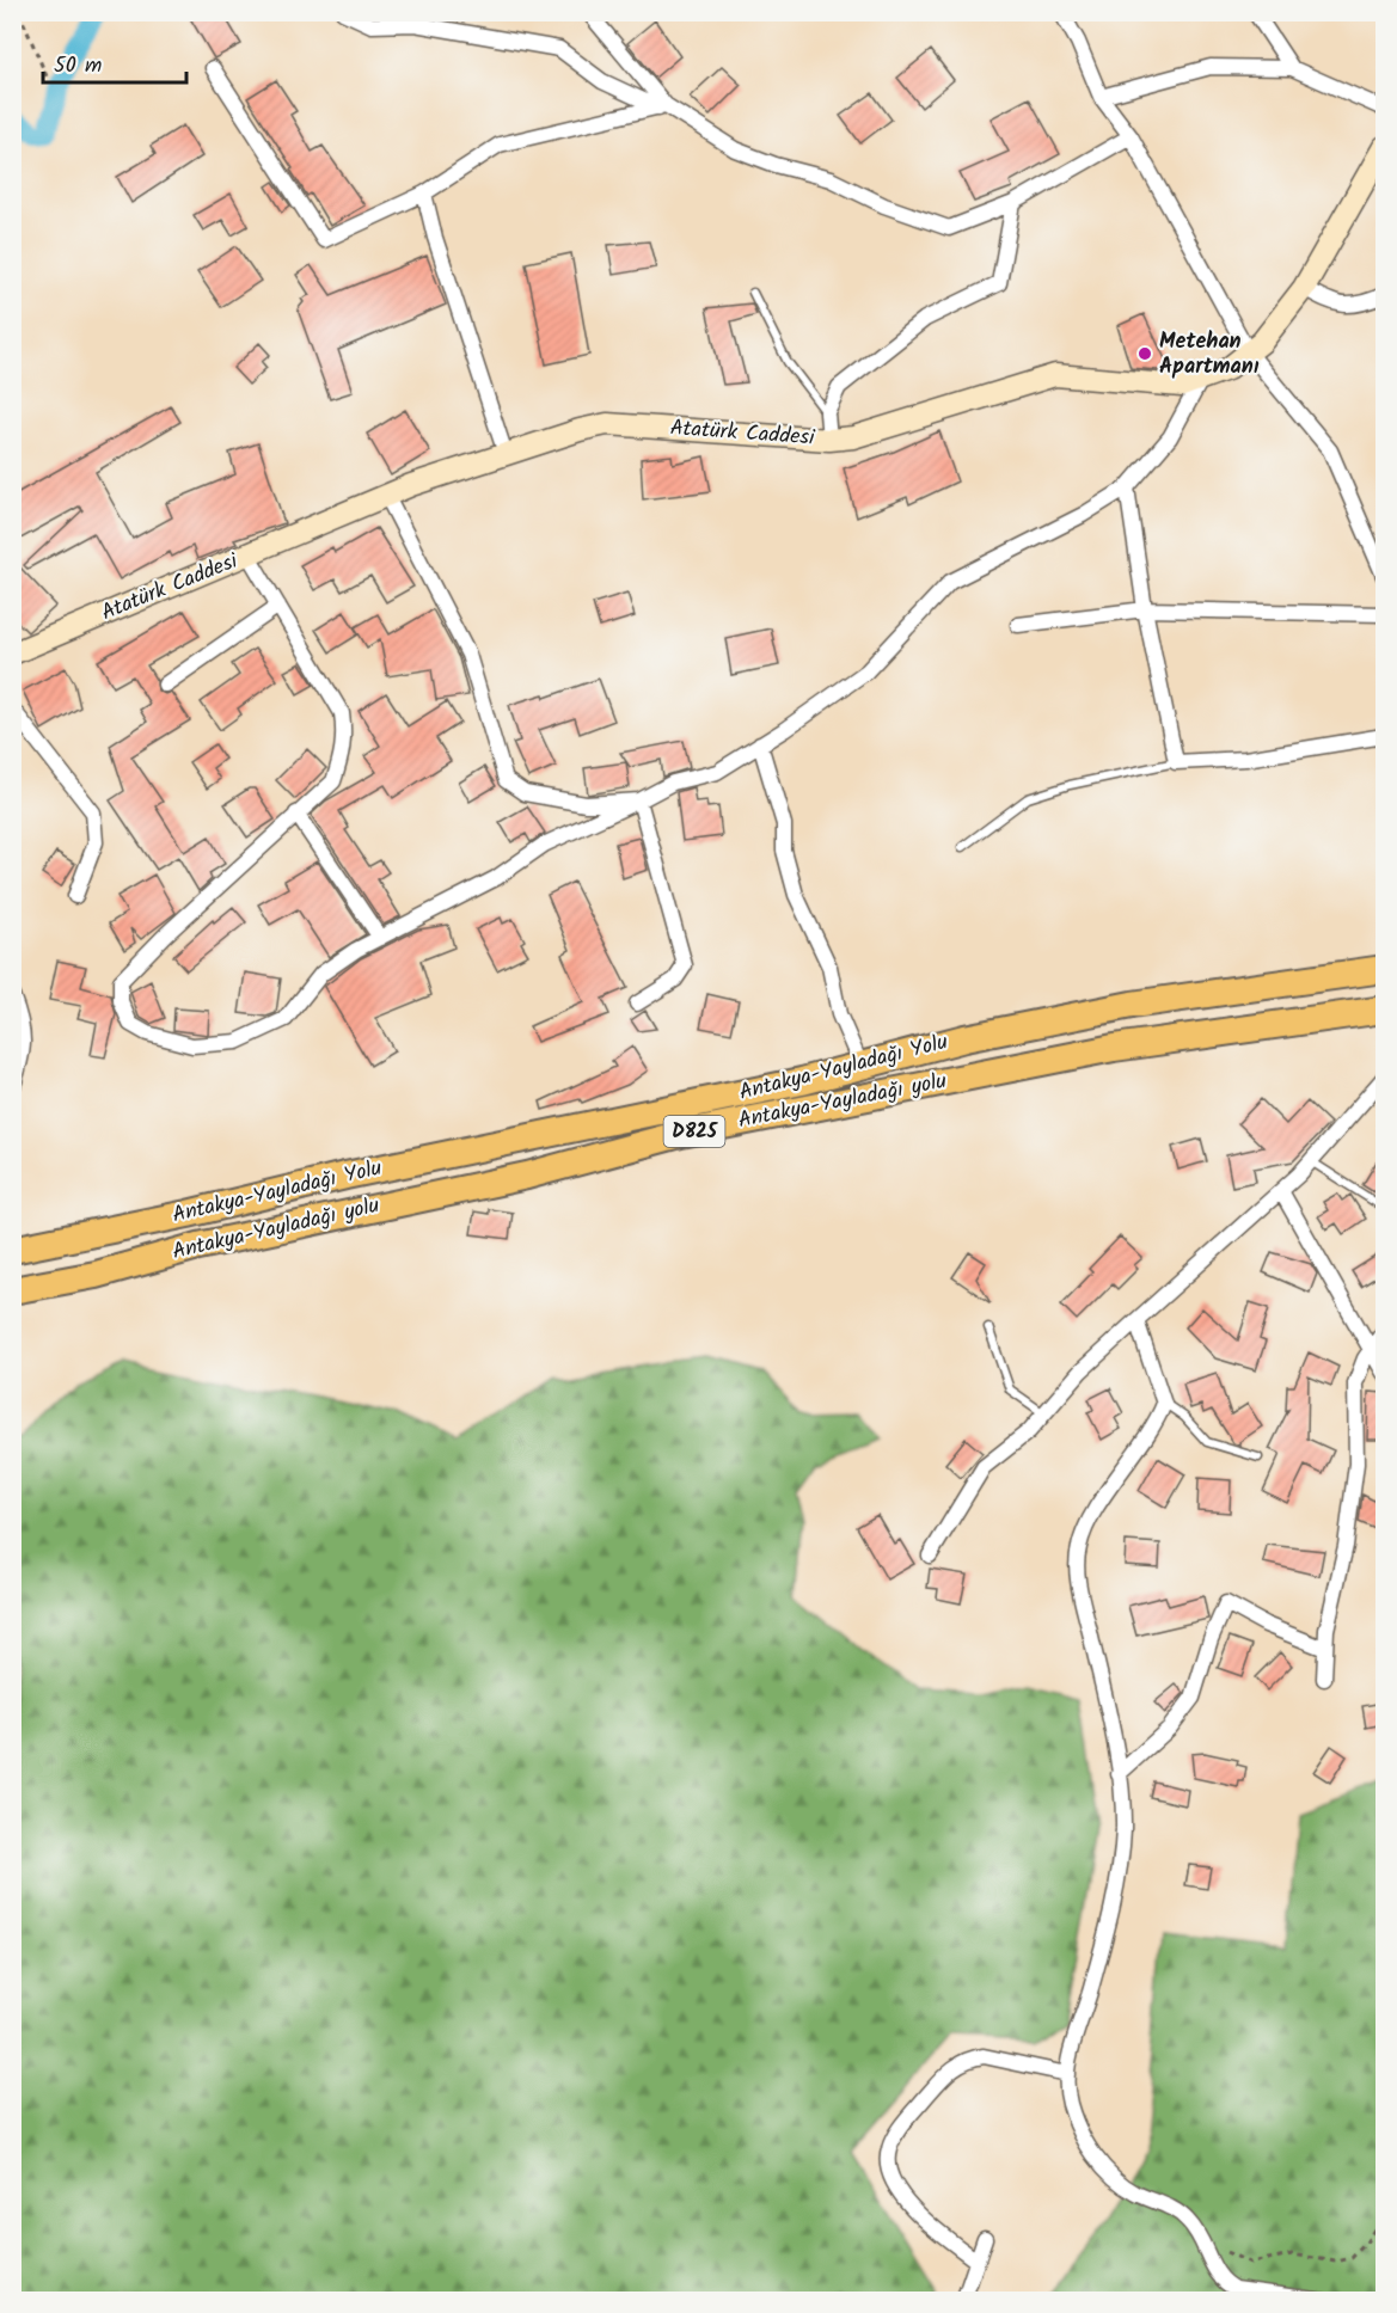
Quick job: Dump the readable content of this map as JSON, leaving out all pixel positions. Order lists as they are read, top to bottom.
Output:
{
  "streets": {
    "highway": ["Antakya-Yayladağı Yolu", "Antakya-Yayladağı yolu", "D825"],
    "main road": ["Atatürk Caddesi"]
  },
  "places": ["Metehan Apartmanı"],
  "scale_bar": "50 m"
}
